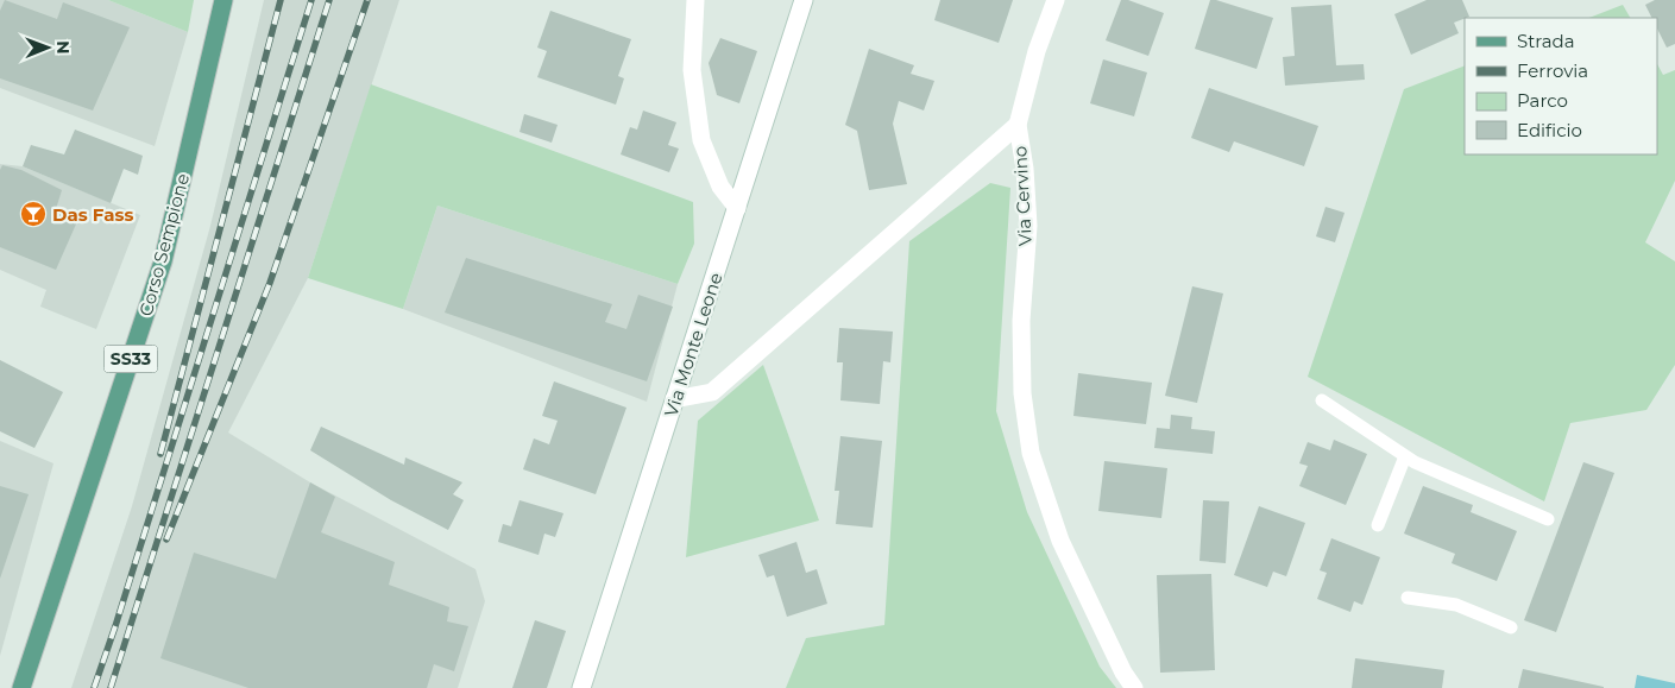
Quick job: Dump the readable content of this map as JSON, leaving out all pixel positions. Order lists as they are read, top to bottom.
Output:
{
  "streets": {
    "main road": ["Corso Sempione", "SS33"],
    "street": ["Via Cervino", "Via Monte Leone"]
  },
  "crossings": [
    ["Via Cervino", "Via Monte Leone"]
  ],
  "places": {
    "bar": ["Das Fass"]
  },
  "legend": [
    "Strada",
    "Ferrovia",
    "Parco",
    "Edificio"
  ],
  "north": "right"
}
